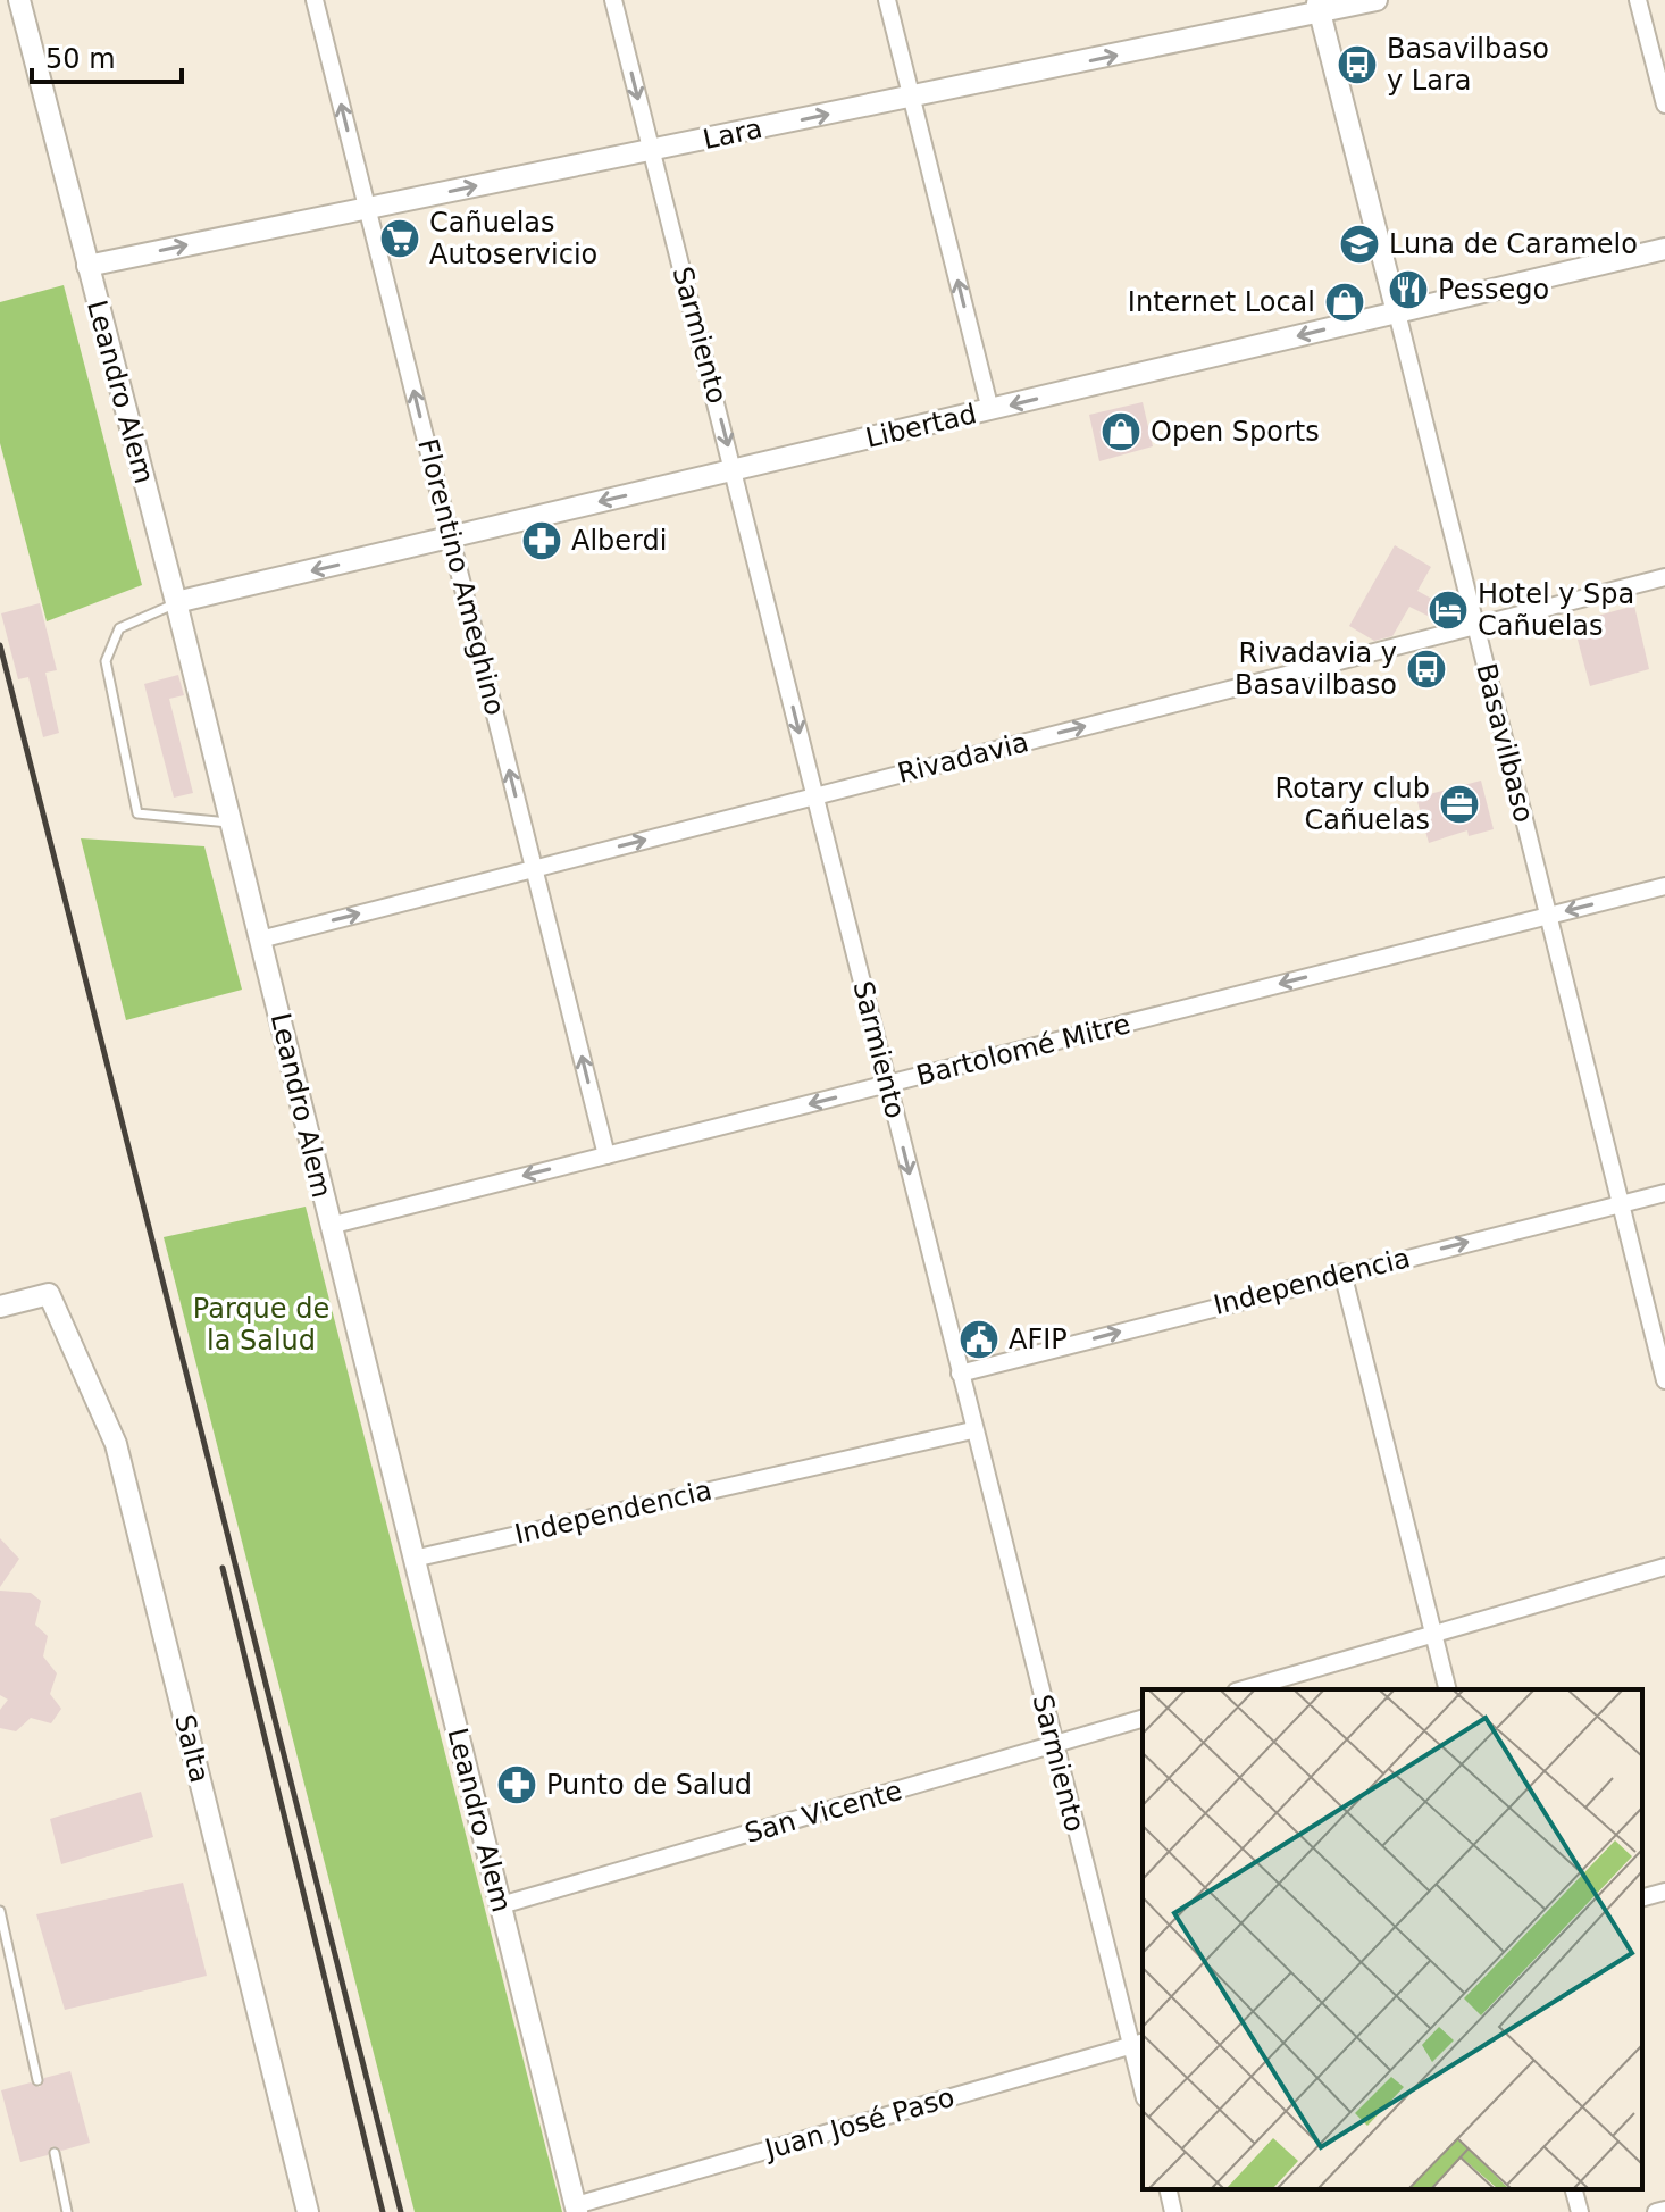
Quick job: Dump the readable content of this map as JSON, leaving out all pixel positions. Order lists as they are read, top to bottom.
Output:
{
  "streets": {
    "street": [
      "Lara",
      "Sarmiento",
      "Leandro Alem",
      "Libertad",
      "Florentino Ameghino",
      "Basavilbaso",
      "Rivadavia",
      "Bartolomé Mitre",
      "Independencia",
      "Salta",
      "San Vicente",
      "Juan José Paso"
    ]
  },
  "crossings": [
    ["Lara", "Sarmiento"],
    ["Lara", "Leandro Alem"],
    ["Lara", "Florentino Ameghino"],
    ["Lara", "Basavilbaso"],
    ["Sarmiento", "Libertad"],
    ["Sarmiento", "Rivadavia"],
    ["Sarmiento", "Bartolomé Mitre"],
    ["Sarmiento", "Independencia"],
    ["Sarmiento", "San Vicente"],
    ["Sarmiento", "Juan José Paso"],
    ["Leandro Alem", "Libertad"],
    ["Leandro Alem", "Rivadavia"],
    ["Leandro Alem", "Bartolomé Mitre"],
    ["Leandro Alem", "Independencia"],
    ["Leandro Alem", "San Vicente"],
    ["Leandro Alem", "Juan José Paso"],
    ["Libertad", "Florentino Ameghino"],
    ["Libertad", "Basavilbaso"],
    ["Florentino Ameghino", "Rivadavia"],
    ["Florentino Ameghino", "Bartolomé Mitre"],
    ["Basavilbaso", "Rivadavia"],
    ["Basavilbaso", "Bartolomé Mitre"],
    ["Basavilbaso", "Independencia"]
  ],
  "one_way": [
    "Lara",
    "Sarmiento",
    "Libertad",
    "Florentino Ameghino",
    "Rivadavia",
    "Bartolomé Mitre",
    "Independencia"
  ],
  "parks": ["Parque de la Salud"],
  "places": {
    "bus stop": ["Basavilbaso y Lara", "Rivadavia y Basavilbaso"],
    "supermarket": ["Cañuelas Autoservicio"],
    "school or university": ["Luna de Caramelo"],
    "restaurant": ["Pessego"],
    "shop": ["Internet Local", "Open Sports"],
    "pharmacy": ["Alberdi", "Punto de Salud"],
    "hotel": ["Hotel y Spa Cañuelas"],
    "office": ["Rotary club Cañuelas"],
    "public building": ["AFIP"]
  },
  "scale_bar": "50 m"
}
